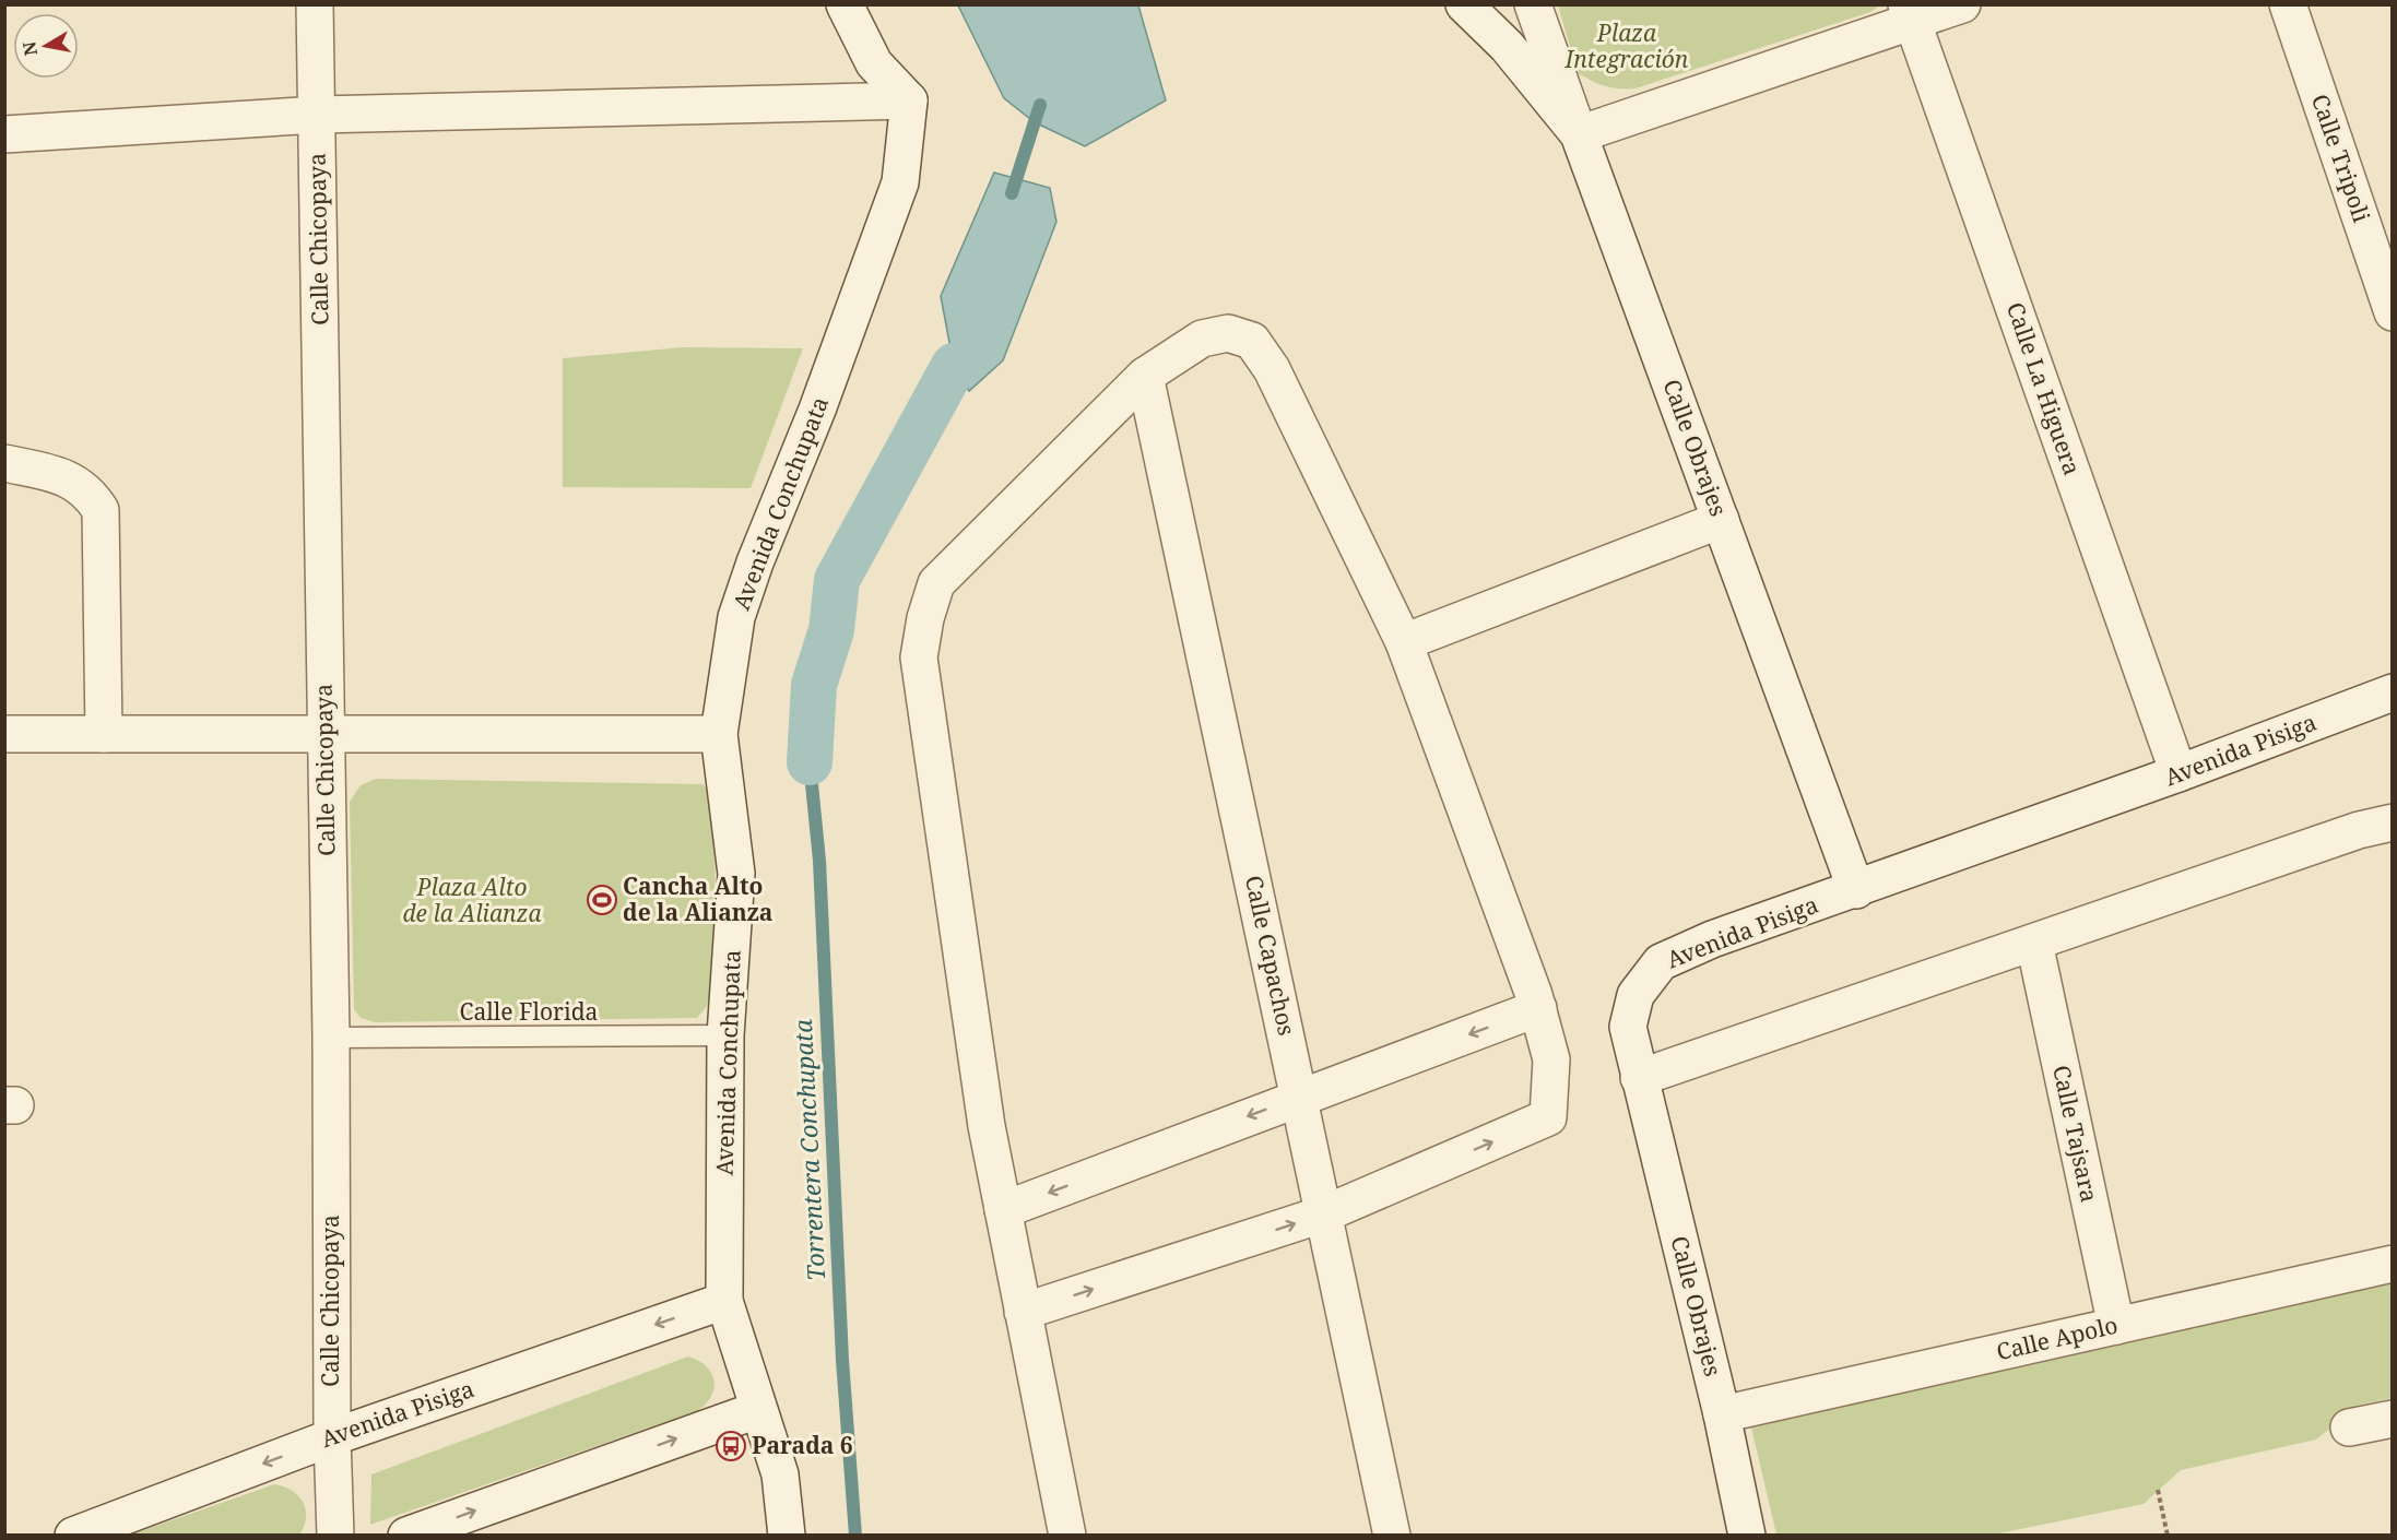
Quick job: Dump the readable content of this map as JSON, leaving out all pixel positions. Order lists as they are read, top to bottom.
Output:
{
  "streets": {
    "street": [
      "Calle Tripoli",
      "Calle Chicopaya",
      "Calle La Higuera",
      "Calle Obrajes",
      "Avenida Conchupata",
      "Avenida Pisiga",
      "Calle Capachos",
      "Calle Tajsara",
      "Calle Apolo"
    ],
    "lane": ["Calle Florida"]
  },
  "crossings": [
    ["Calle Chicopaya", "Avenida Pisiga"],
    ["Calle Chicopaya", "Calle Florida"],
    ["Calle La Higuera", "Avenida Pisiga"],
    ["Calle Obrajes", "Avenida Pisiga"],
    ["Calle Obrajes", "Calle Apolo"],
    ["Avenida Conchupata", "Avenida Pisiga"],
    ["Avenida Conchupata", "Calle Florida"],
    ["Calle Tajsara", "Calle Apolo"]
  ],
  "water": ["Torrentera Conchupata"],
  "parks": ["Plaza Integración", "Plaza Alto de la Alianza"],
  "places": {
    "sports": ["Cancha Alto de la Alianza"],
    "bus stop": ["Parada 6"]
  },
  "north": "left"
}
